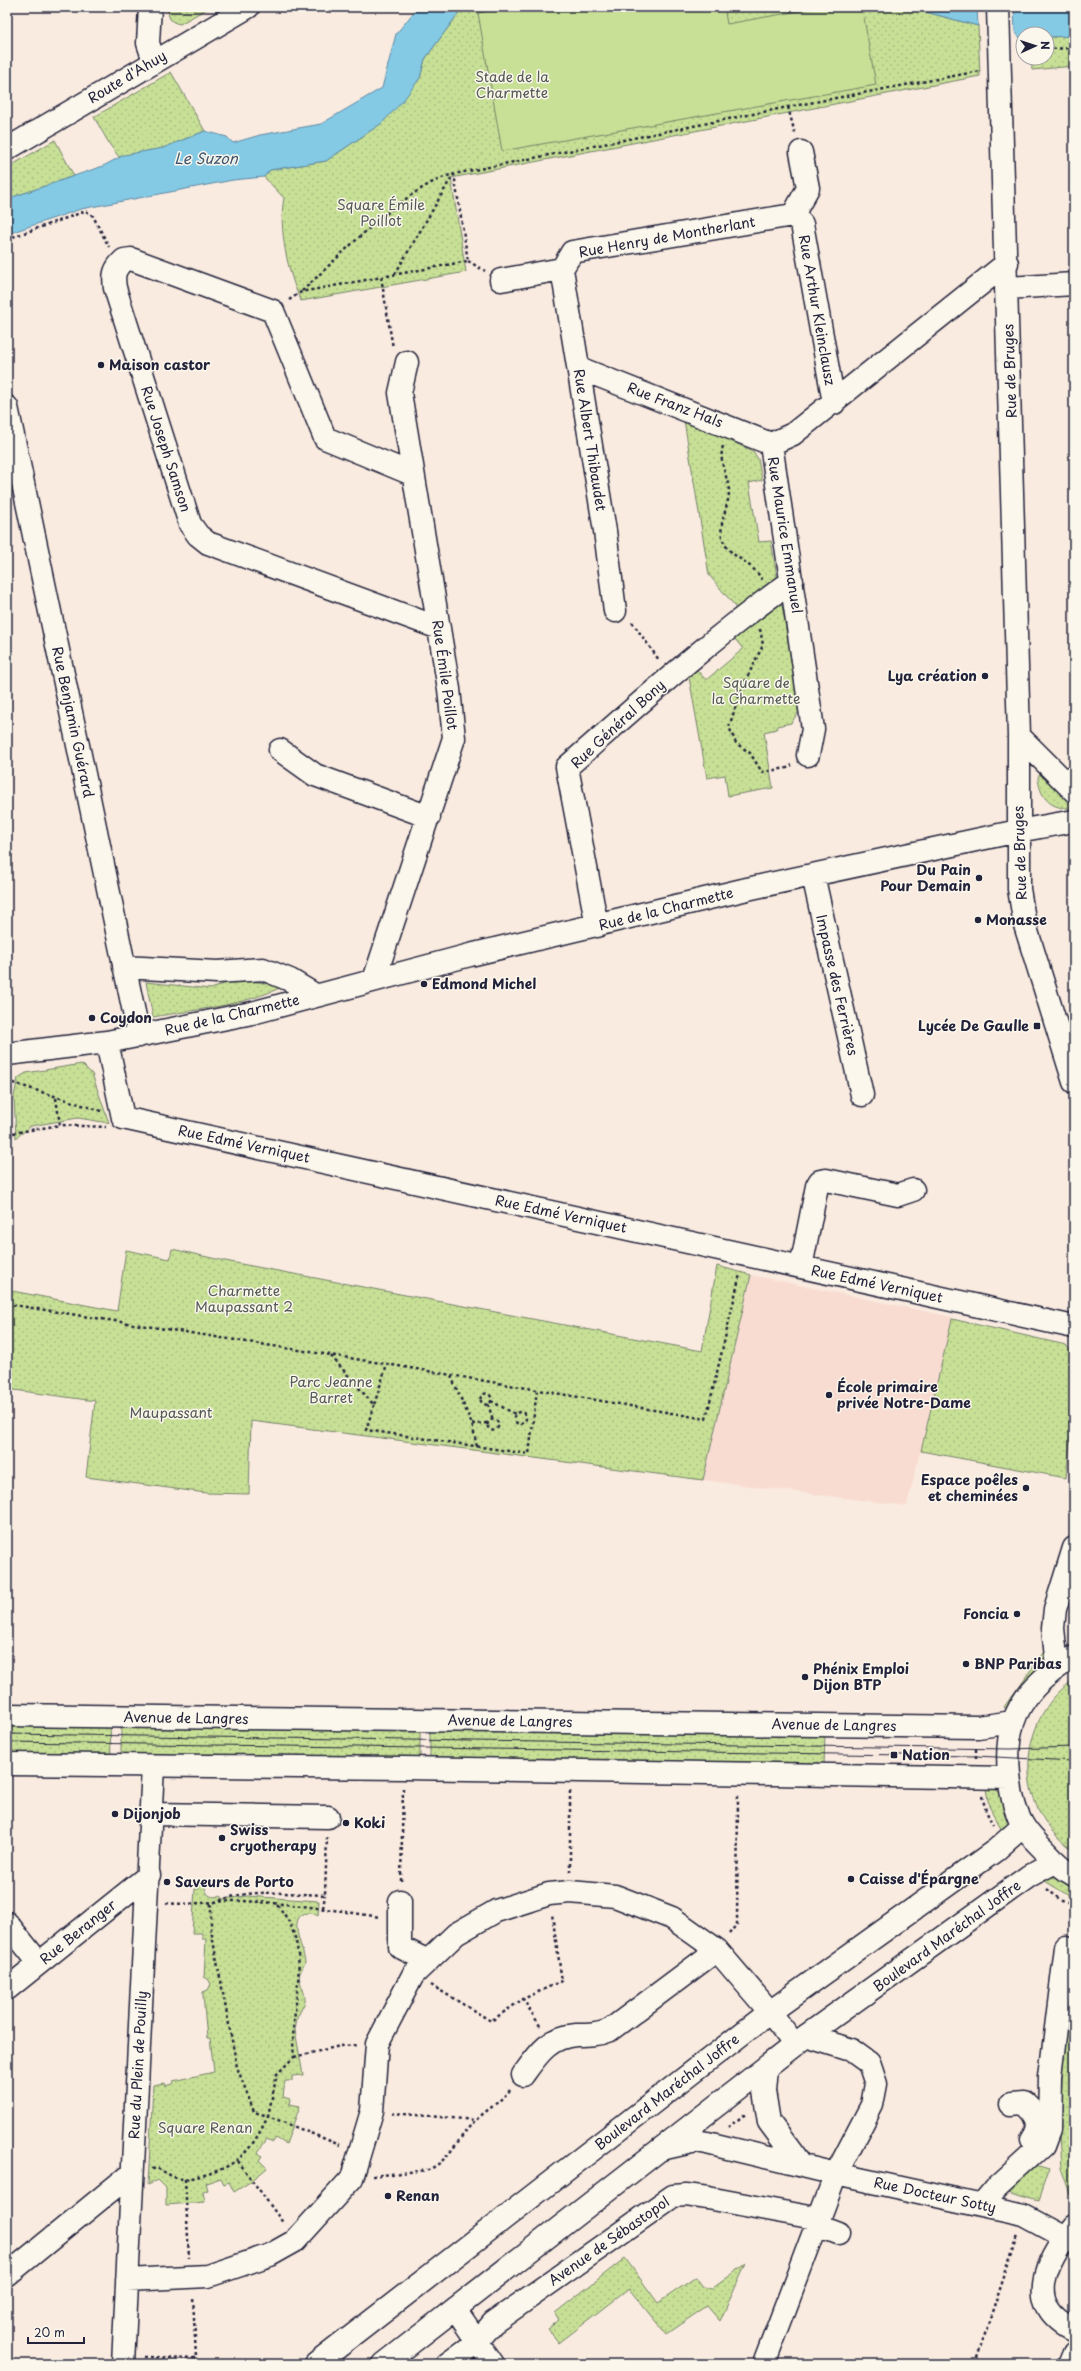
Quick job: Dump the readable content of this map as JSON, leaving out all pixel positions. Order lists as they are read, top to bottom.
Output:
{
  "streets": {
    "street": [
      "Route d'Ahuy",
      "Rue Henry de Montherlant",
      "Rue Arthur Kleinclausz",
      "Rue de Bruges",
      "Rue Franz Hals",
      "Rue Albert Thibaudet",
      "Rue Joseph Samson",
      "Rue Maurice Emmanuel",
      "Rue Émile Poillot",
      "Rue Benjamin Guérard",
      "Rue Général Bony",
      "Rue de la Charmette",
      "Impasse des Ferrières",
      "Rue Edmé Verniquet",
      "Avenue de Langres",
      "Rue Beranger",
      "Boulevard Maréchal Joffre",
      "Rue du Plein de Pouilly",
      "Rue Docteur Sotty",
      "Avenue de Sébastopol"
    ]
  },
  "crossings": [
    ["Rue Henry de Montherlant", "Rue Arthur Kleinclausz"],
    ["Rue Henry de Montherlant", "Rue Albert Thibaudet"],
    ["Rue Arthur Kleinclausz", "Rue Maurice Emmanuel"],
    ["Rue de Bruges", "Rue Maurice Emmanuel"],
    ["Rue de Bruges", "Rue de la Charmette"],
    ["Rue Franz Hals", "Rue Albert Thibaudet"],
    ["Rue Franz Hals", "Rue Maurice Emmanuel"],
    ["Rue Joseph Samson", "Rue Émile Poillot"],
    ["Rue Maurice Emmanuel", "Rue Général Bony"],
    ["Rue Émile Poillot", "Rue de la Charmette"],
    ["Rue Benjamin Guérard", "Rue de la Charmette"],
    ["Rue Général Bony", "Rue de la Charmette"],
    ["Rue de la Charmette", "Impasse des Ferrières"],
    ["Rue Beranger", "Rue du Plein de Pouilly"],
    ["Boulevard Maréchal Joffre", "Rue Docteur Sotty"]
  ],
  "water": ["Le Suzon"],
  "parks": [
    "Stade de la Charmette",
    "Square Émile Poillot",
    "Square de la Charmette",
    "Charmette Maupassant 2",
    "Parc Jeanne Barret",
    "Maupassant",
    "Square Renan"
  ],
  "places": {
    "other": [
      "Maison castor",
      "Lya création",
      "Du Pain Pour Demain",
      "Monasse",
      "Edmond Michel",
      "Coydon",
      "École primaire privée Notre-Dame",
      "Espace poêles et cheminées",
      "Foncia",
      "BNP Paribas",
      "Phénix Emploi Dijon BTP",
      "Dijonjob",
      "Koki",
      "Swiss cryotherapy",
      "Caisse d'Épargne",
      "Saveurs de Porto",
      "Renan"
    ],
    "transit": ["Lycée De Gaulle", "Nation"]
  },
  "scale_bar": "20 m",
  "north": "right"
}
